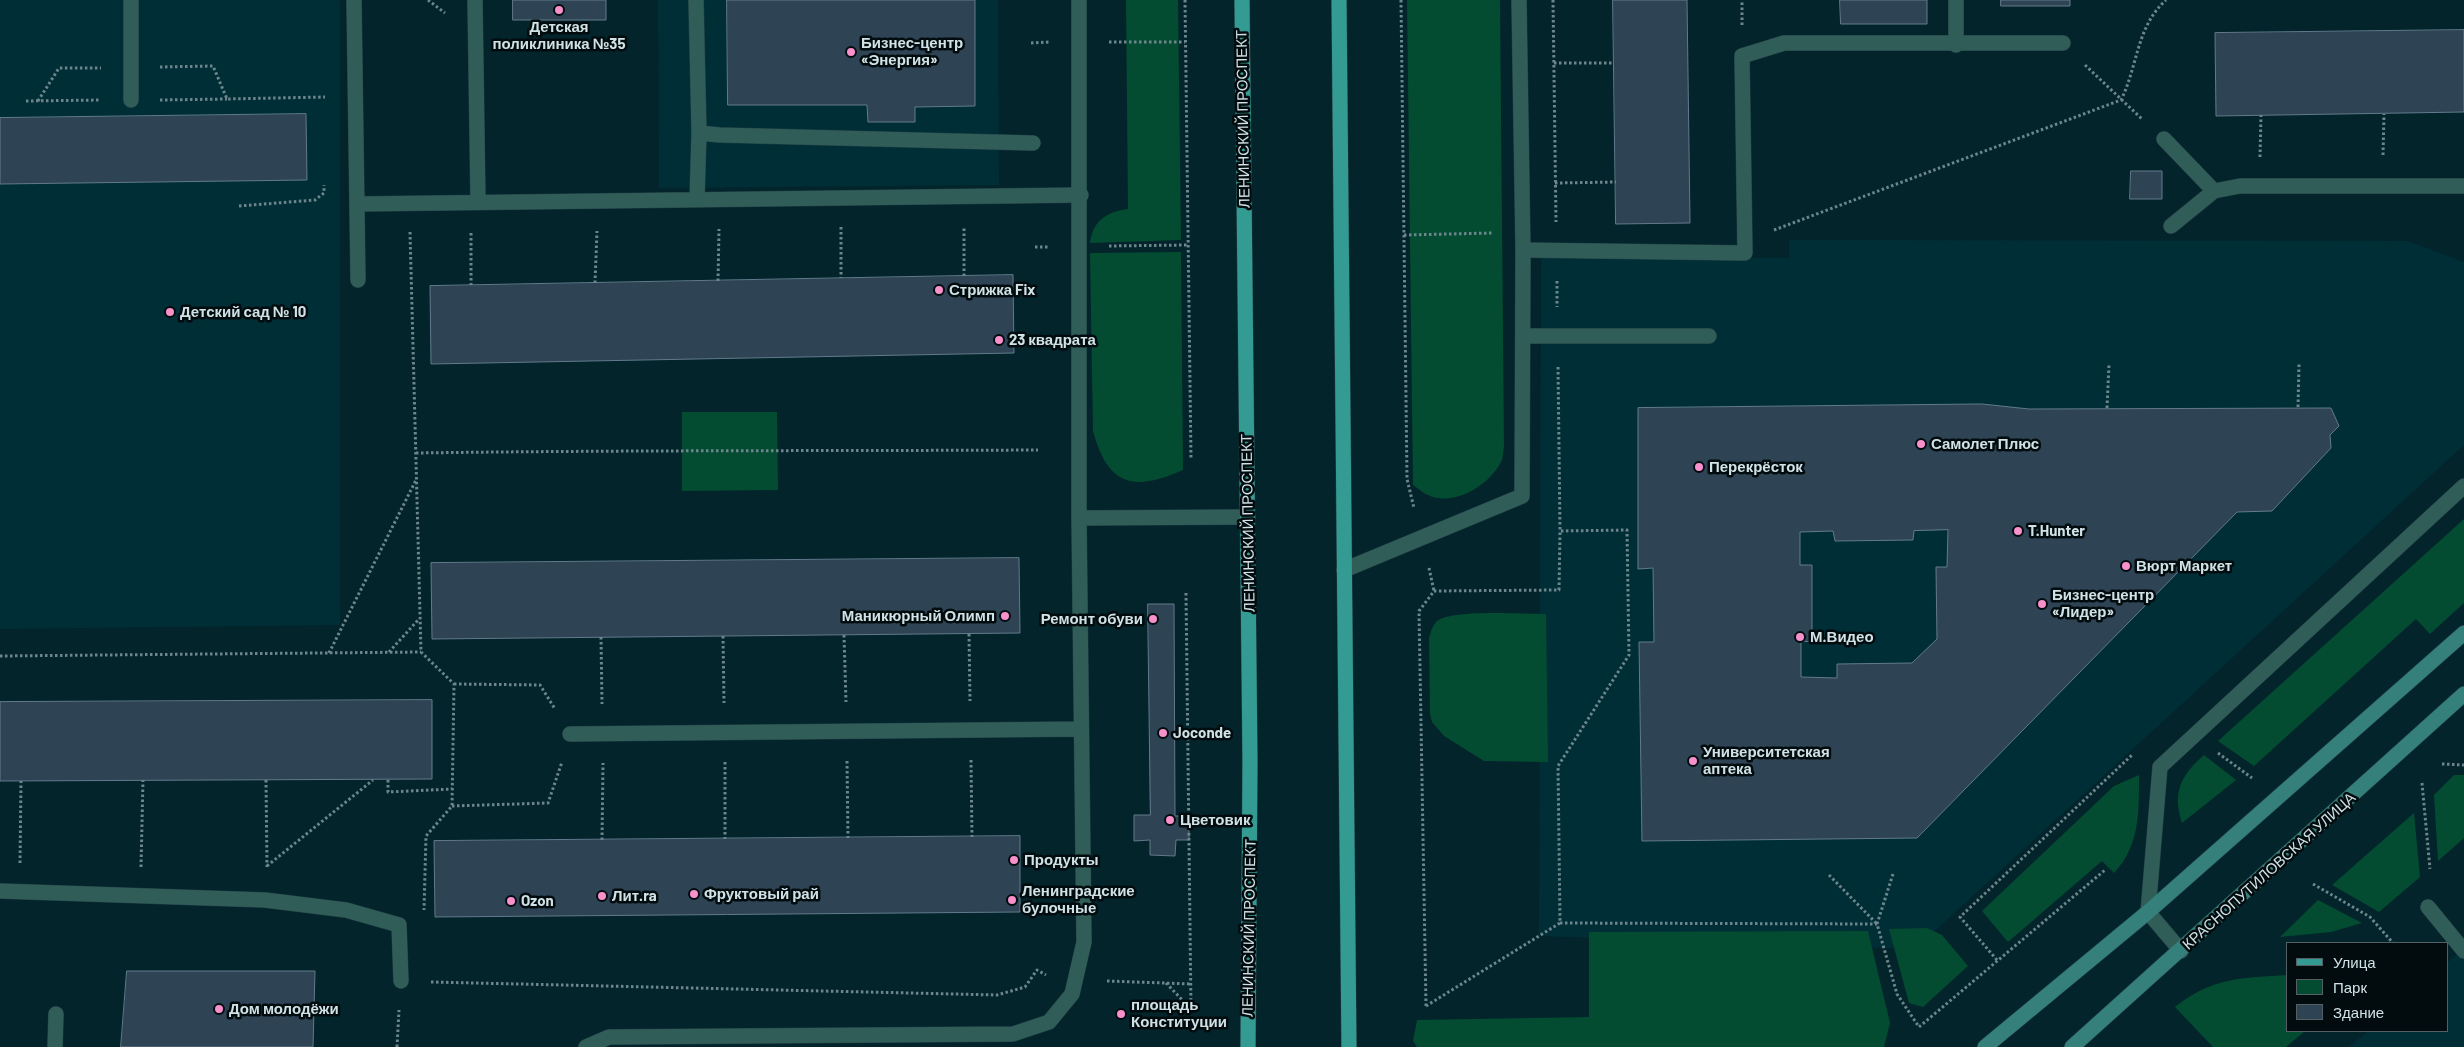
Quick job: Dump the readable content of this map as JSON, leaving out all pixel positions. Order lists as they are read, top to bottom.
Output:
{
  "streets": {
    "main road": ["ЛЕНИНСКИЙ ПРОСПЕКТ", "КРАСНОПУТИЛОВСКАЯ УЛИЦА"]
  },
  "places": [
    "Детская поликлиника №35",
    "Бизнес-центр «Энергия»",
    "Стрижка Fix",
    "Детский сад № 10",
    "23 квадрата",
    "Самолет Плюс",
    "Перекрёсток",
    "T.Hunter",
    "Вюрт Маркет",
    "Бизнес-центр «Лидер»",
    "Маникюрный Олимп",
    "Ремонт обуви",
    "М.Видео",
    "Joconde",
    "Университетская аптека",
    "Цветовик",
    "Продукты",
    "Фруктовый рай",
    "Лит.ra",
    "Ленинградские булочные",
    "Ozon",
    "Дом молодёжи",
    "площадь Конституции"
  ],
  "legend": ["Улица", "Парк", "Здание"]
}
